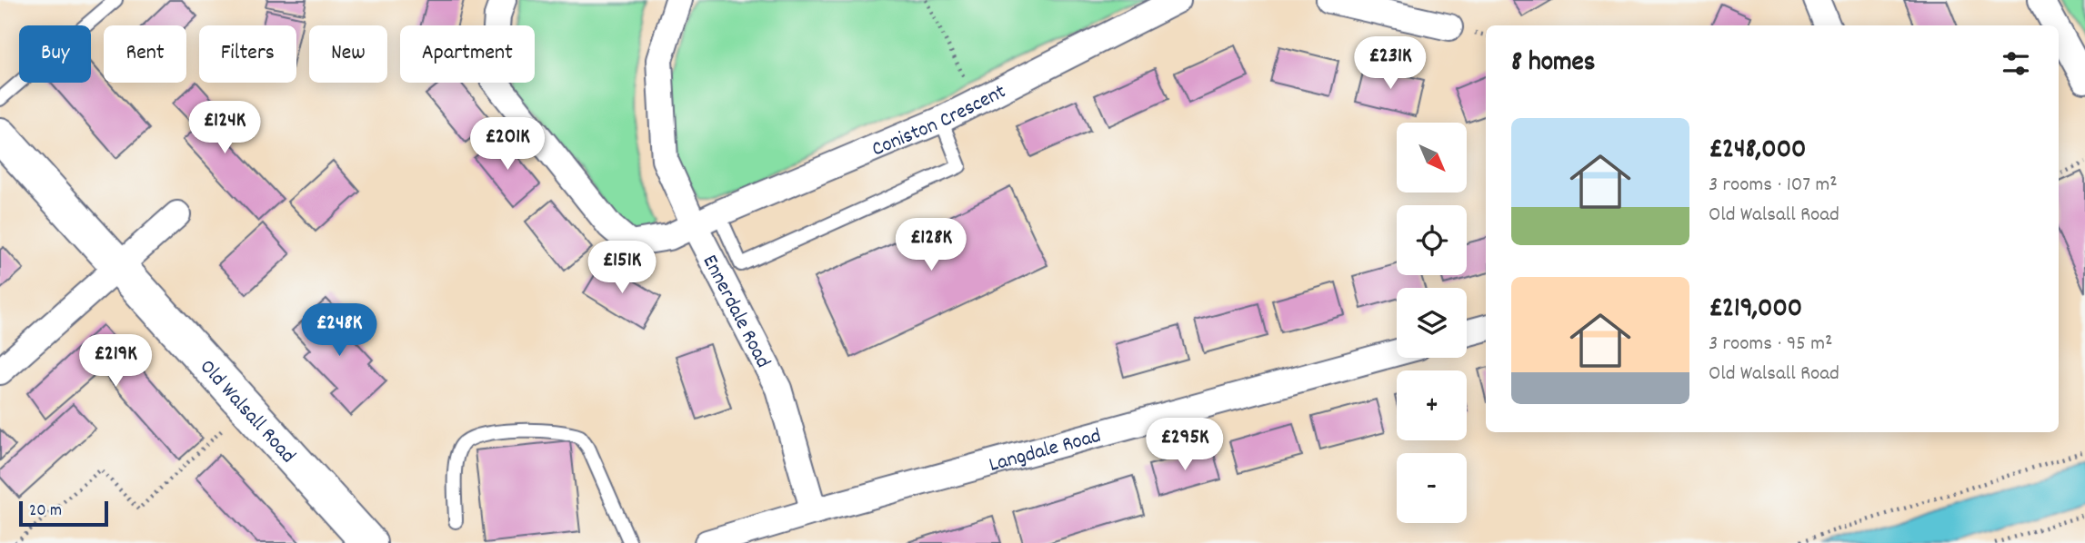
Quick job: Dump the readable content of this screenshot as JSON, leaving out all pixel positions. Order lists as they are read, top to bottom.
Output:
{
  "streets": {
    "main road": ["Old Walsall Road"],
    "street": ["Coniston Crescent", "Ennerdale Road", "Langdale Road"]
  },
  "crossings": [
    ["Coniston Crescent", "Ennerdale Road"],
    ["Ennerdale Road", "Langdale Road"]
  ],
  "scale_bar": "20 m",
  "north": "bottom right",
  "page": {
    "chip": [
      "Buy",
      "Rent",
      "Filters",
      "New",
      "Apartment"
    ],
    "heading": "8 homes",
    "price": [
      "£231K",
      "£124K",
      "£201K",
      "£128K",
      "£151K",
      "£248K",
      "£219K",
      "£295K"
    ],
    "list": [
      {
        "name": "£248,000",
        "note": "3 rooms · 107 m² · Old Walsall Road"
      },
      {
        "name": "£219,000",
        "note": "3 rooms · 95 m² · Old Walsall Road"
      }
    ],
    "map_buttons": ["+", "−"],
    "scale": "20 m"
  }
}
